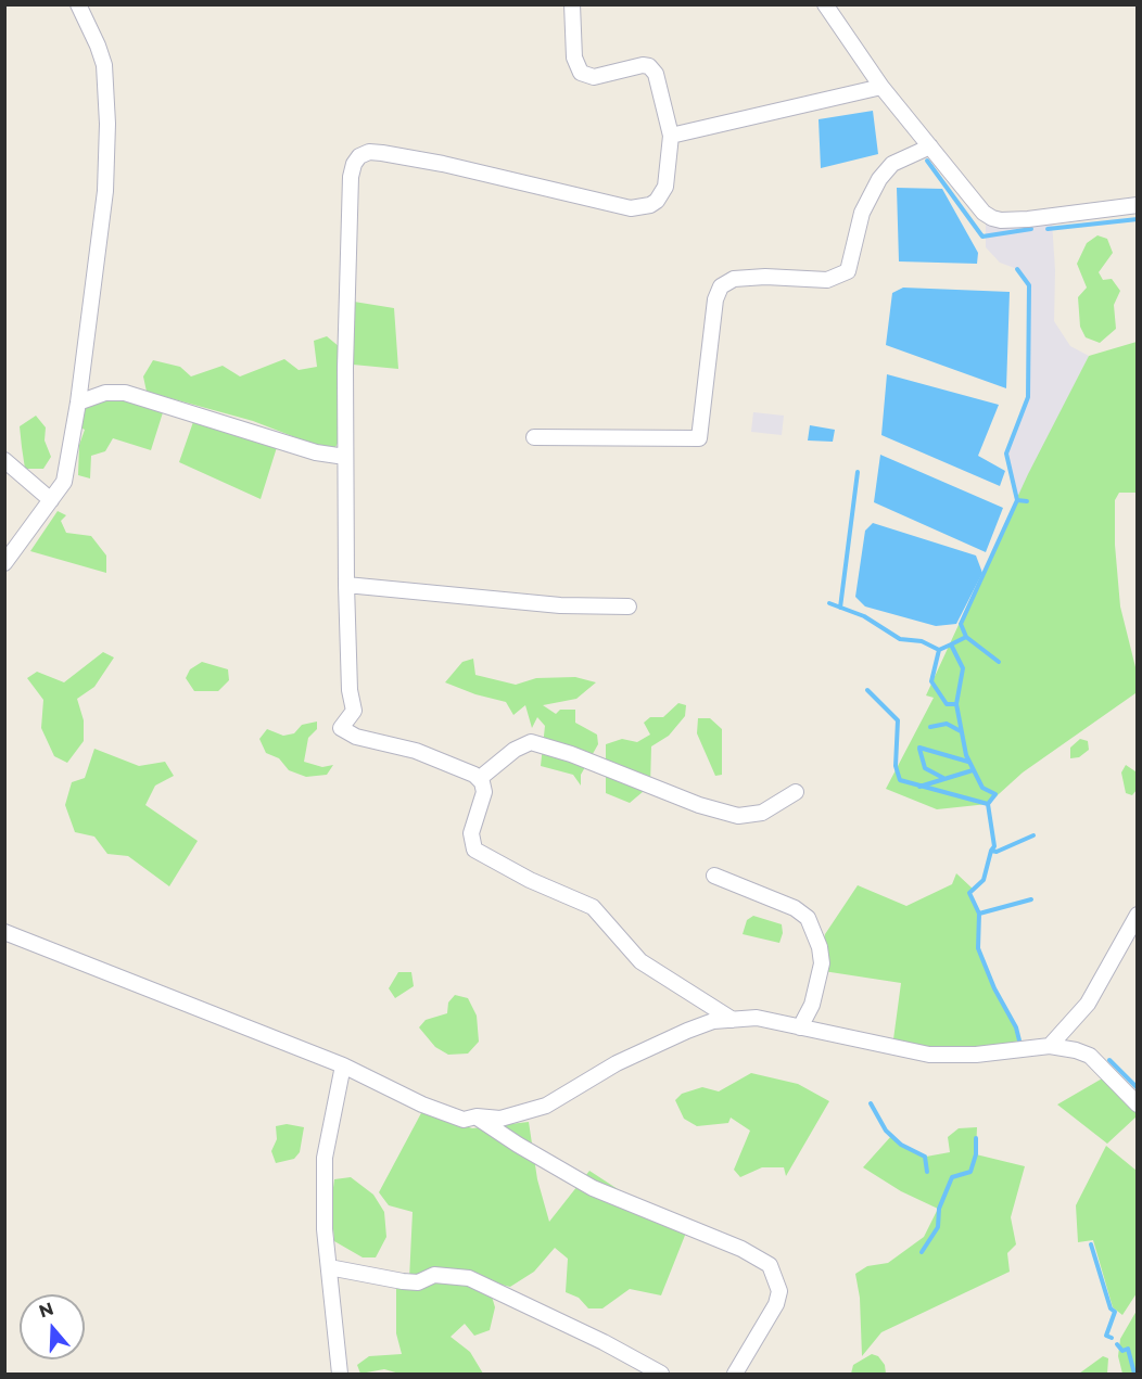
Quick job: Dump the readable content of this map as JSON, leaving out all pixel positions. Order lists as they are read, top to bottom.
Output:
{
  "north": "top"
}
